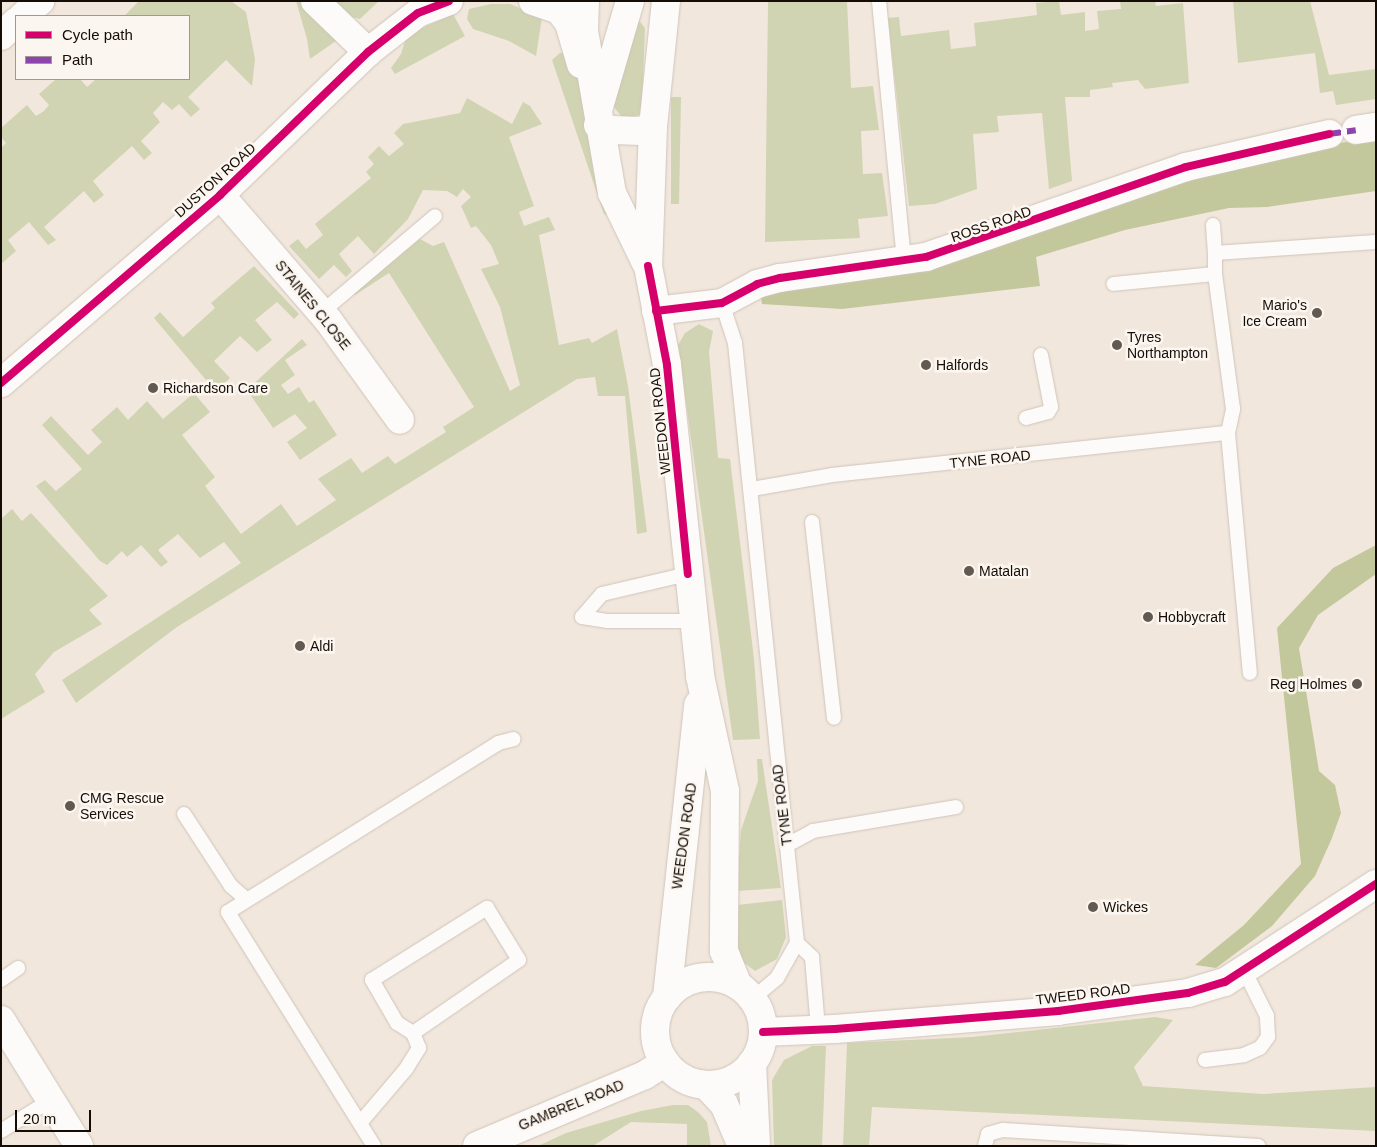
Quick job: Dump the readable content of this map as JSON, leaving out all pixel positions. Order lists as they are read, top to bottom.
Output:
{
  "streets": {
    "street": [
      "DUSTON ROAD",
      "ROSS ROAD",
      "STAINES CLOSE",
      "WEEDON ROAD",
      "TWEED ROAD",
      "GAMBREL ROAD"
    ],
    "lane": ["TYNE ROAD"]
  },
  "crossings": [
    ["DUSTON ROAD", "STAINES CLOSE"],
    ["ROSS ROAD", "WEEDON ROAD"],
    ["ROSS ROAD", "TYNE ROAD"],
    ["WEEDON ROAD", "TWEED ROAD"],
    ["WEEDON ROAD", "GAMBREL ROAD"],
    ["TWEED ROAD", "GAMBREL ROAD"]
  ],
  "places": [
    "Mario's Ice Cream",
    "Tyres Northampton",
    "Halfords",
    "Richardson Care",
    "Matalan",
    "Hobbycraft",
    "Aldi",
    "Reg Holmes",
    "CMG Rescue Services",
    "Wickes"
  ],
  "legend": ["Cycle path", "Path"],
  "scale_bar": "20 m"
}
